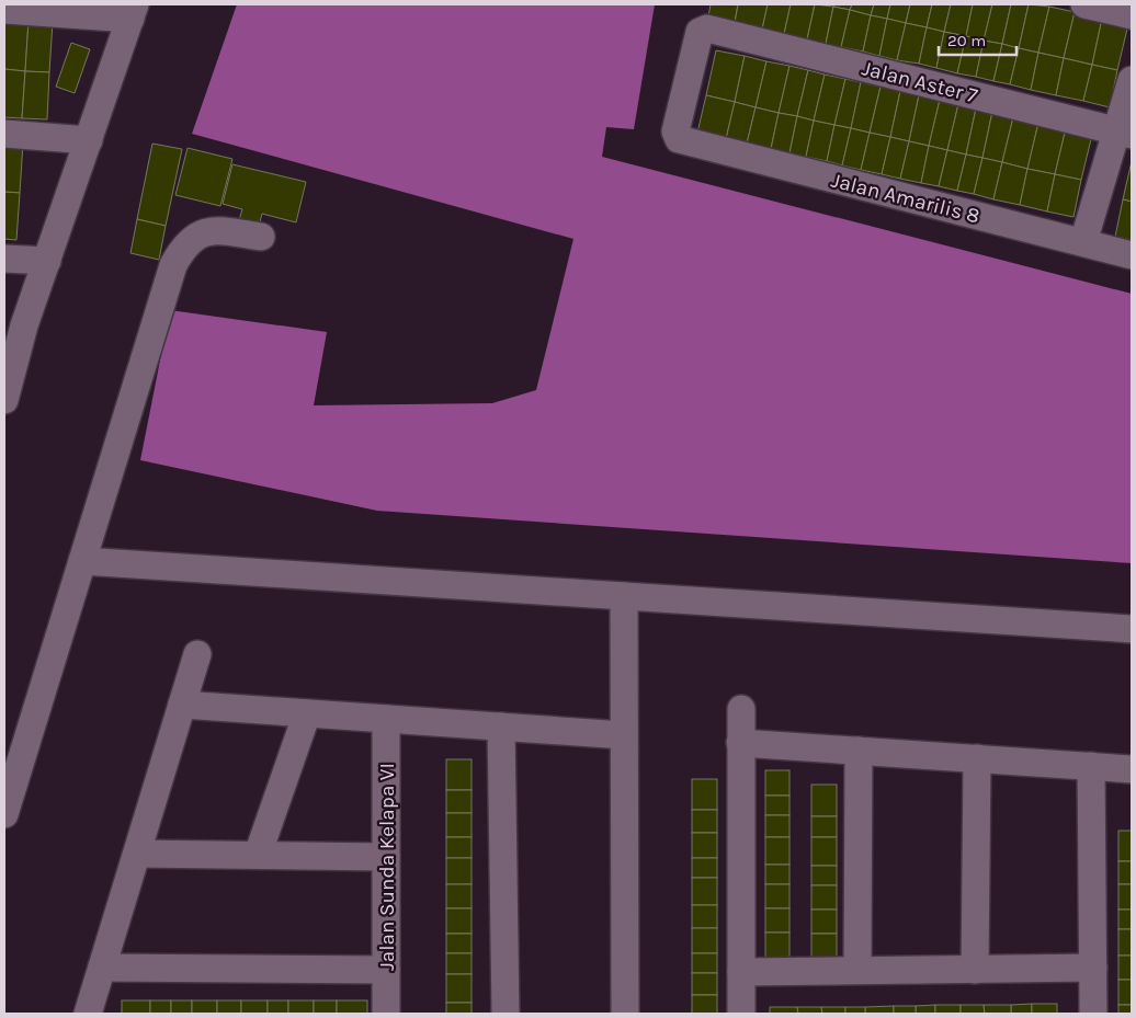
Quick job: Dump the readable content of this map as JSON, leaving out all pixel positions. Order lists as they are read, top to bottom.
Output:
{
  "streets": {
    "street": ["Jalan Aster 7", "Jalan Amarilis 8", "Jalan Sunda Kelapa VI"]
  },
  "crossings": [
    ["Jalan Aster 7", "Jalan Amarilis 8"]
  ],
  "scale_bar": "20 m"
}
